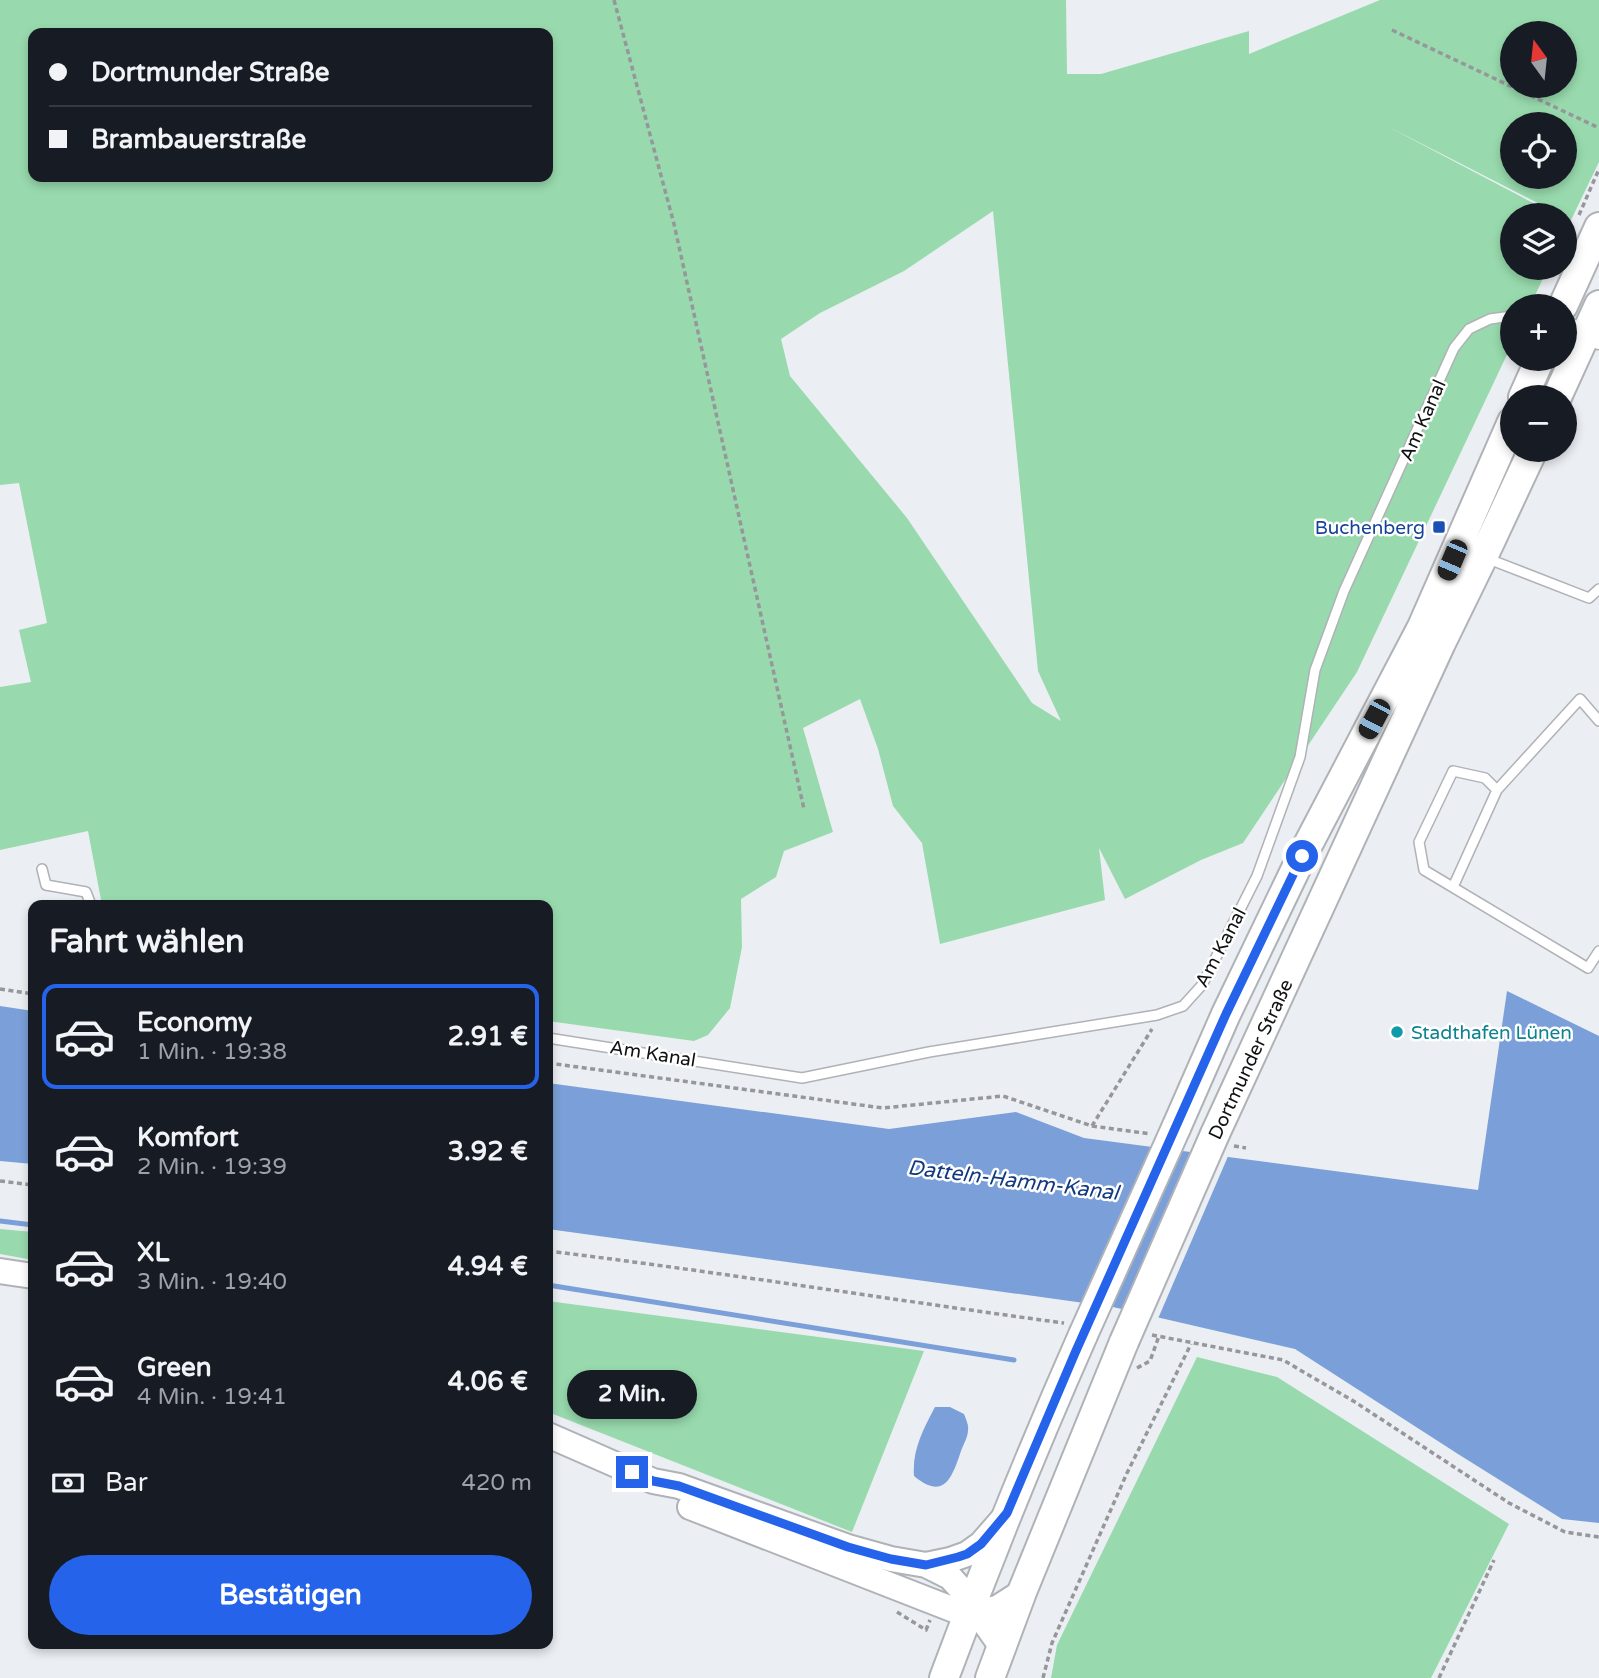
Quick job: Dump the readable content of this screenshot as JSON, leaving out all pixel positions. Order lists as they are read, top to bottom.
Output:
{
  "streets": {
    "main road": ["Dortmunder Straße"],
    "lane": ["Am Kanal"]
  },
  "water": ["Datteln-Hamm-Kanal"],
  "places": {
    "transit": ["Buchenberg"],
    "other": ["Stadthafen Lünen"]
  },
  "north": "top",
  "page": {
    "map_buttons": ["+", "−"],
    "banner": ["Dortmunder Straße", "Brambauerstraße"],
    "heading": "Fahrt wählen",
    "list": [
      {
        "name": "Economy",
        "note": "1 Min. · 19:38",
        "value": "2.91 €"
      },
      {
        "name": "Komfort",
        "note": "2 Min. · 19:39",
        "value": "3.92 €"
      },
      {
        "name": "XL",
        "note": "3 Min. · 19:40",
        "value": "4.94 €"
      },
      {
        "name": "Green",
        "note": "4 Min. · 19:41",
        "value": "4.06 €"
      }
    ],
    "bubble": "2 Min.",
    "pay": ["Bar", "420 m"],
    "buttons": "Bestätigen"
  }
}
